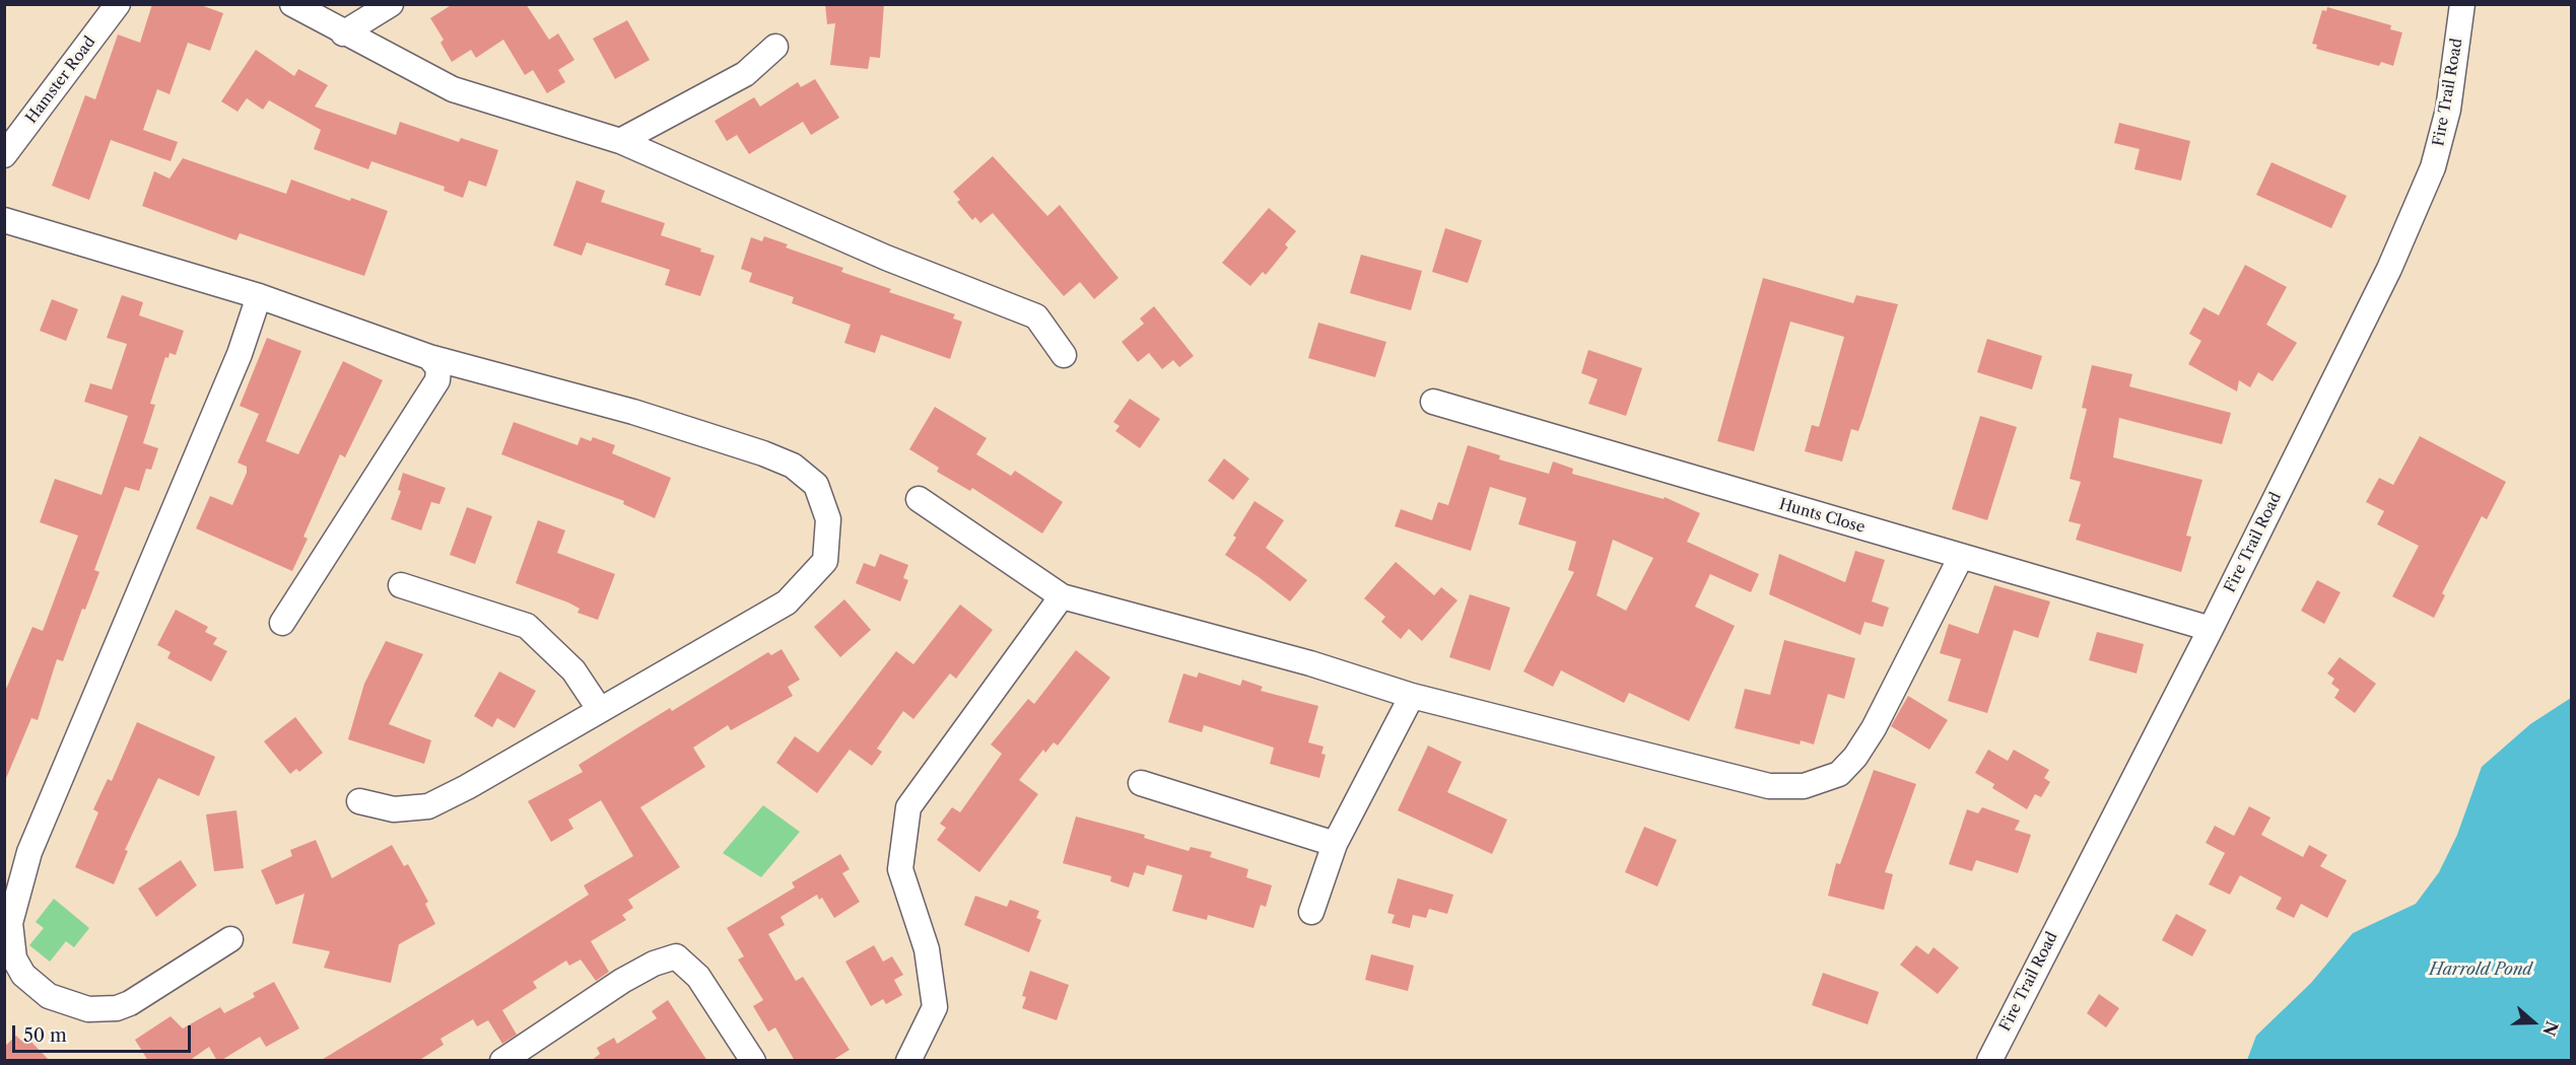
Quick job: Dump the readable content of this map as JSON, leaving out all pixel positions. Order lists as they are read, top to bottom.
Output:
{
  "streets": {
    "street": ["Hamster Road", "Fire Trail Road", "Hunts Close"]
  },
  "crossings": [
    ["Fire Trail Road", "Hunts Close"]
  ],
  "water": ["Harrold Pond"],
  "scale_bar": "50 m",
  "north": "right"
}
